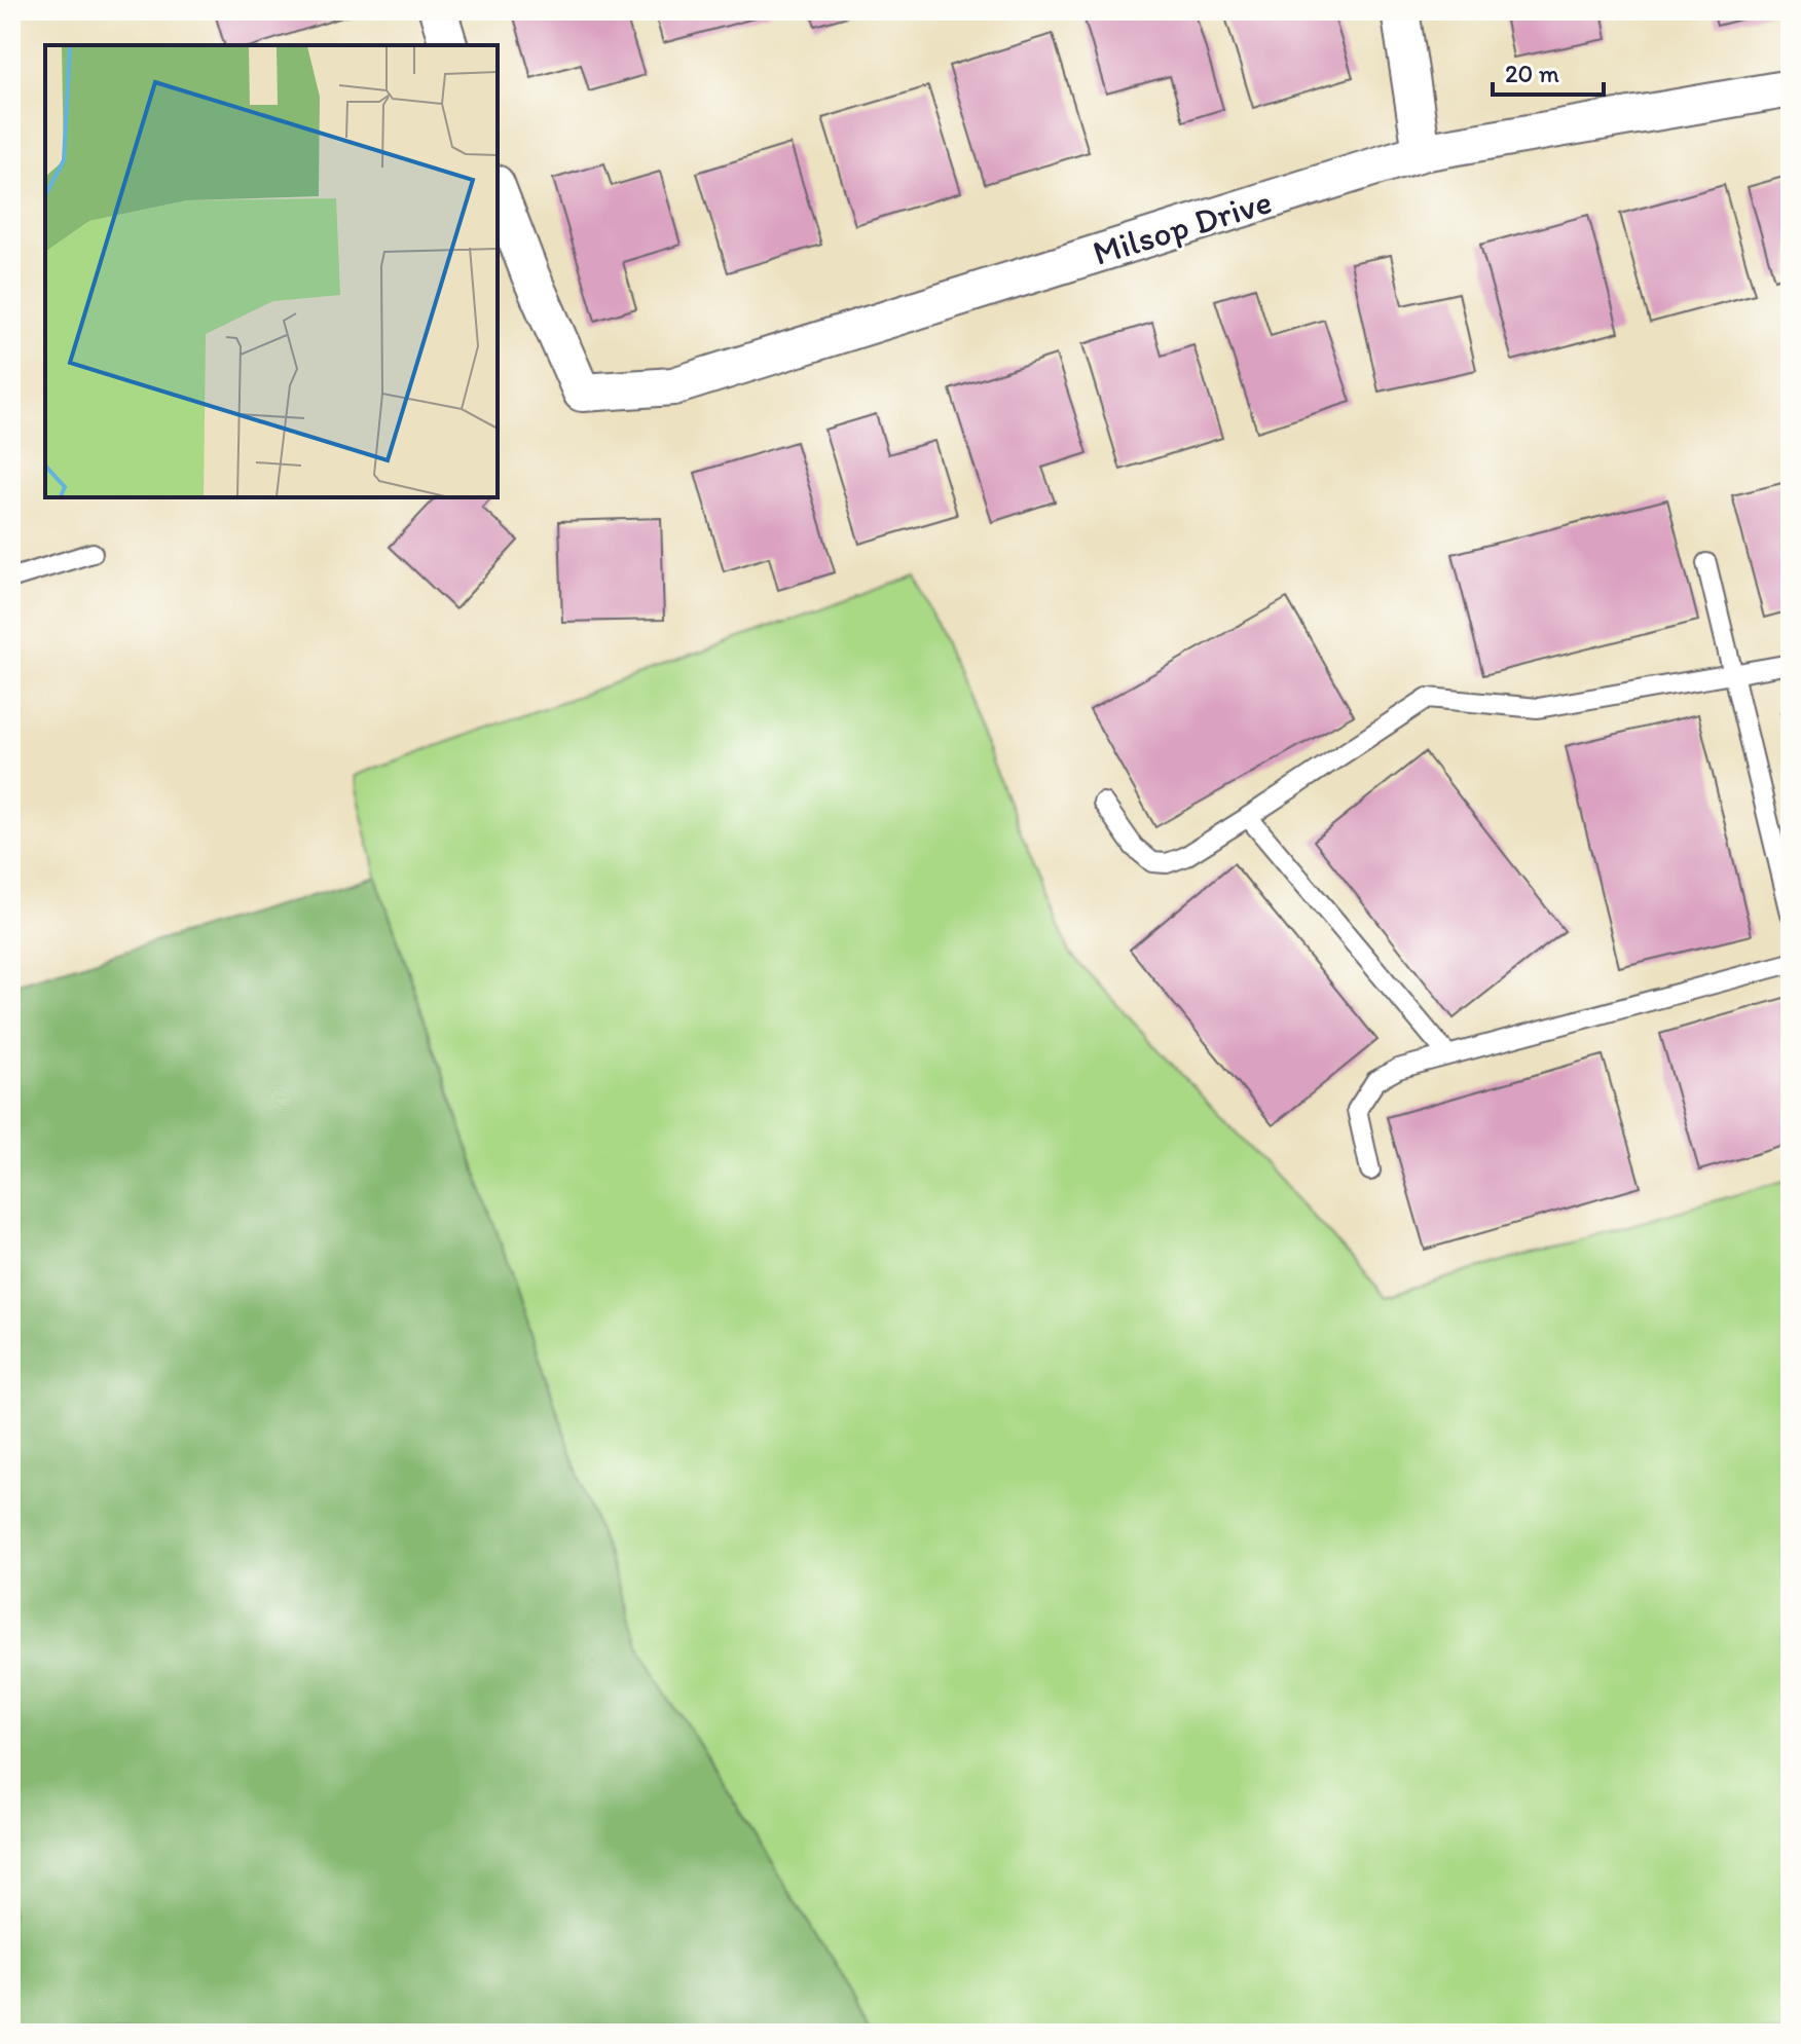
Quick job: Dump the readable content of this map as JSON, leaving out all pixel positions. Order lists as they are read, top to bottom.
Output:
{
  "streets": {
    "street": ["Milsop Drive"]
  },
  "scale_bar": "20 m"
}
